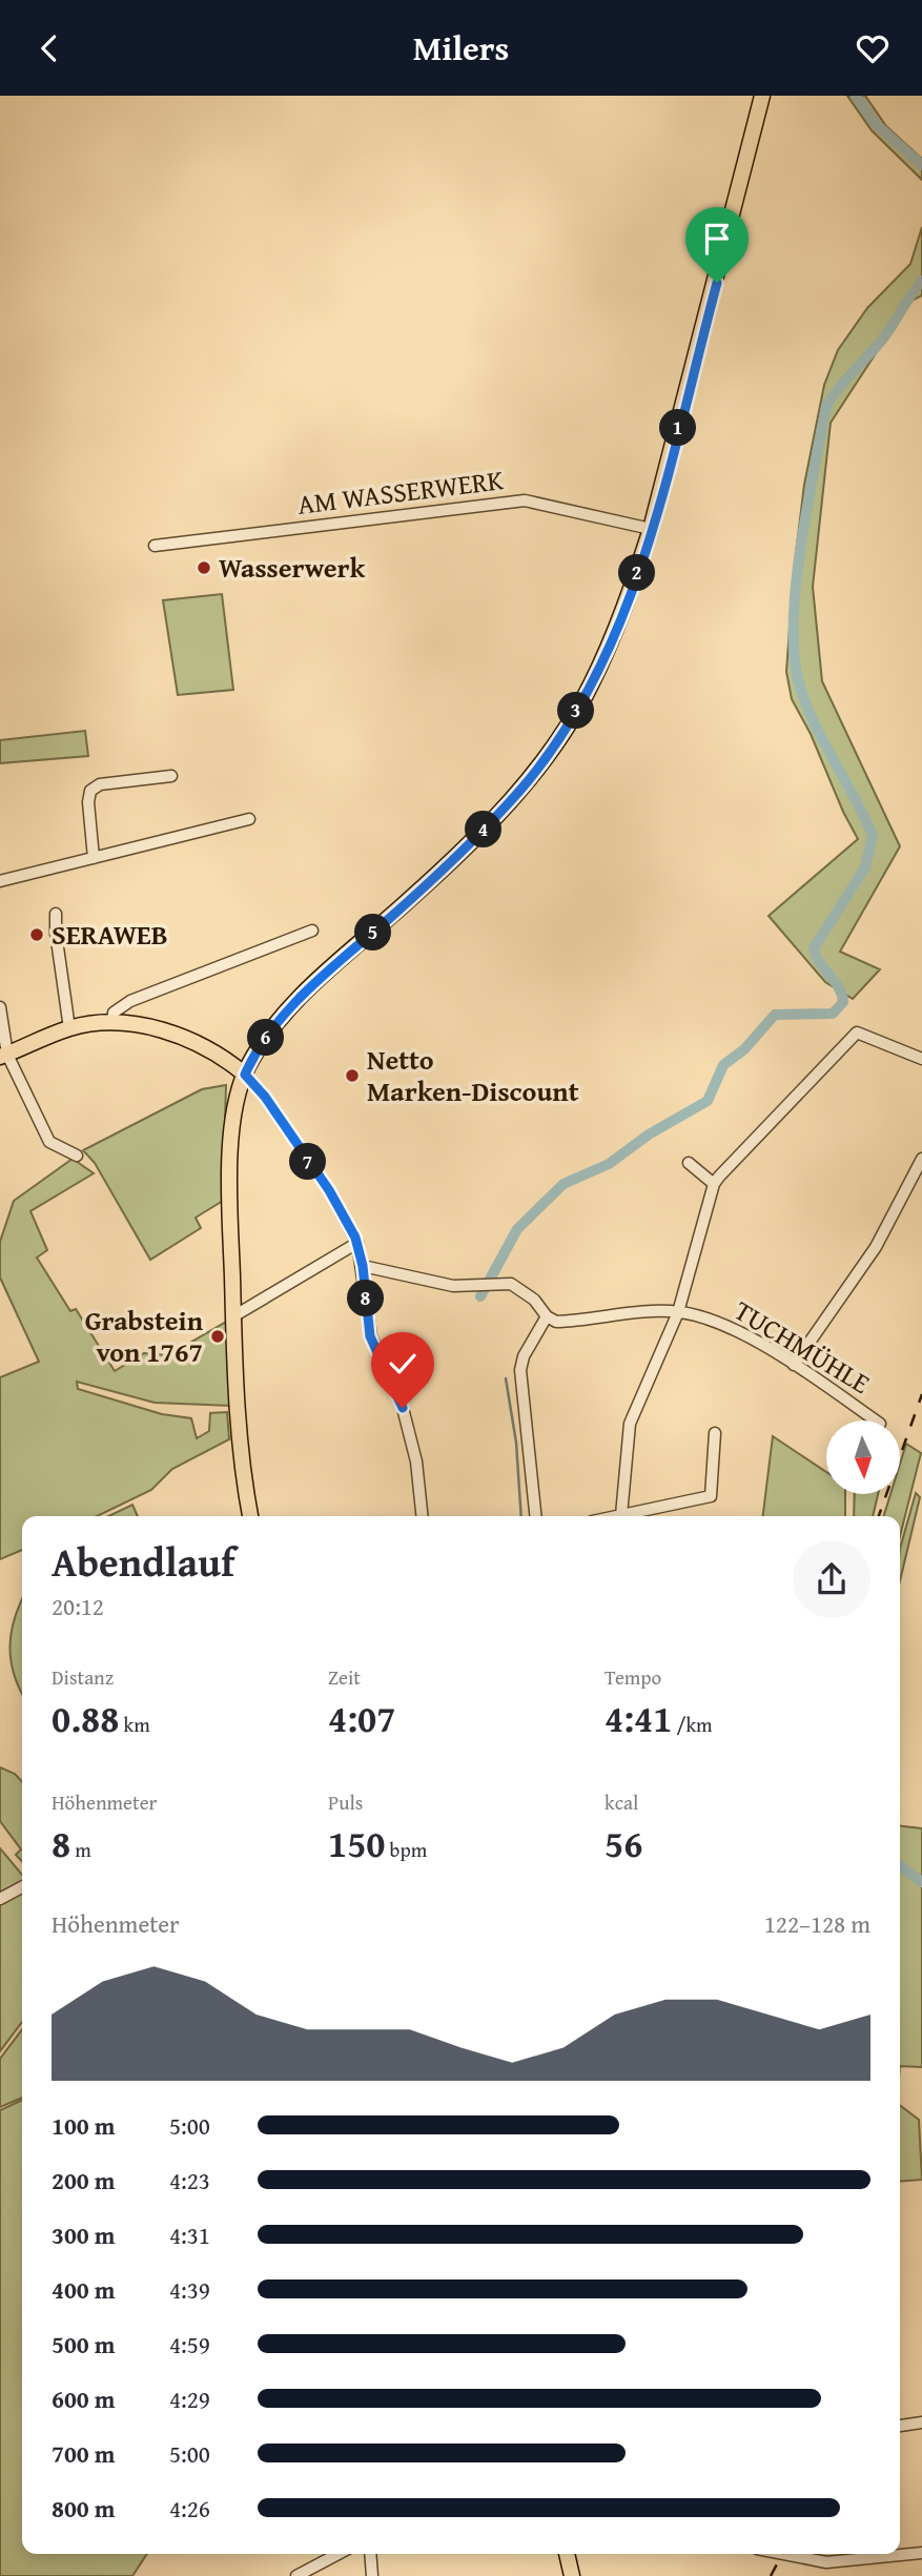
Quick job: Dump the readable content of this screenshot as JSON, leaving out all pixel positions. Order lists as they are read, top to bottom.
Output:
{
  "streets": {
    "street": ["AM WASSERWERK", "TUCHMÜHLE"]
  },
  "places": [
    "Wasserwerk",
    "SERAWEB",
    "Netto Marken-Discount",
    "Grabstein von 1767"
  ],
  "north": "bottom",
  "page": {
    "header": "Milers",
    "pins": [
      "1",
      "2",
      "3",
      "4",
      "5",
      "6",
      "7",
      "8"
    ],
    "heading": ["Abendlauf", "20:12"],
    "stats": [
      ["Distanz", "0.88 km"],
      ["Zeit", "4:07"],
      ["Tempo", "4:41 /km"],
      ["Höhenmeter", "8 m"],
      ["Puls", "150 bpm"],
      ["kcal", "56"]
    ],
    "chart": ["Höhenmeter", "122–128 m"],
    "list": [
      {
        "name": "100 m",
        "note": "5:00"
      },
      {
        "name": "200 m",
        "note": "4:23"
      },
      {
        "name": "300 m",
        "note": "4:31"
      },
      {
        "name": "400 m",
        "note": "4:39"
      },
      {
        "name": "500 m",
        "note": "4:59"
      },
      {
        "name": "600 m",
        "note": "4:29"
      },
      {
        "name": "700 m",
        "note": "5:00"
      },
      {
        "name": "800 m",
        "note": "4:26"
      }
    ]
  }
}
